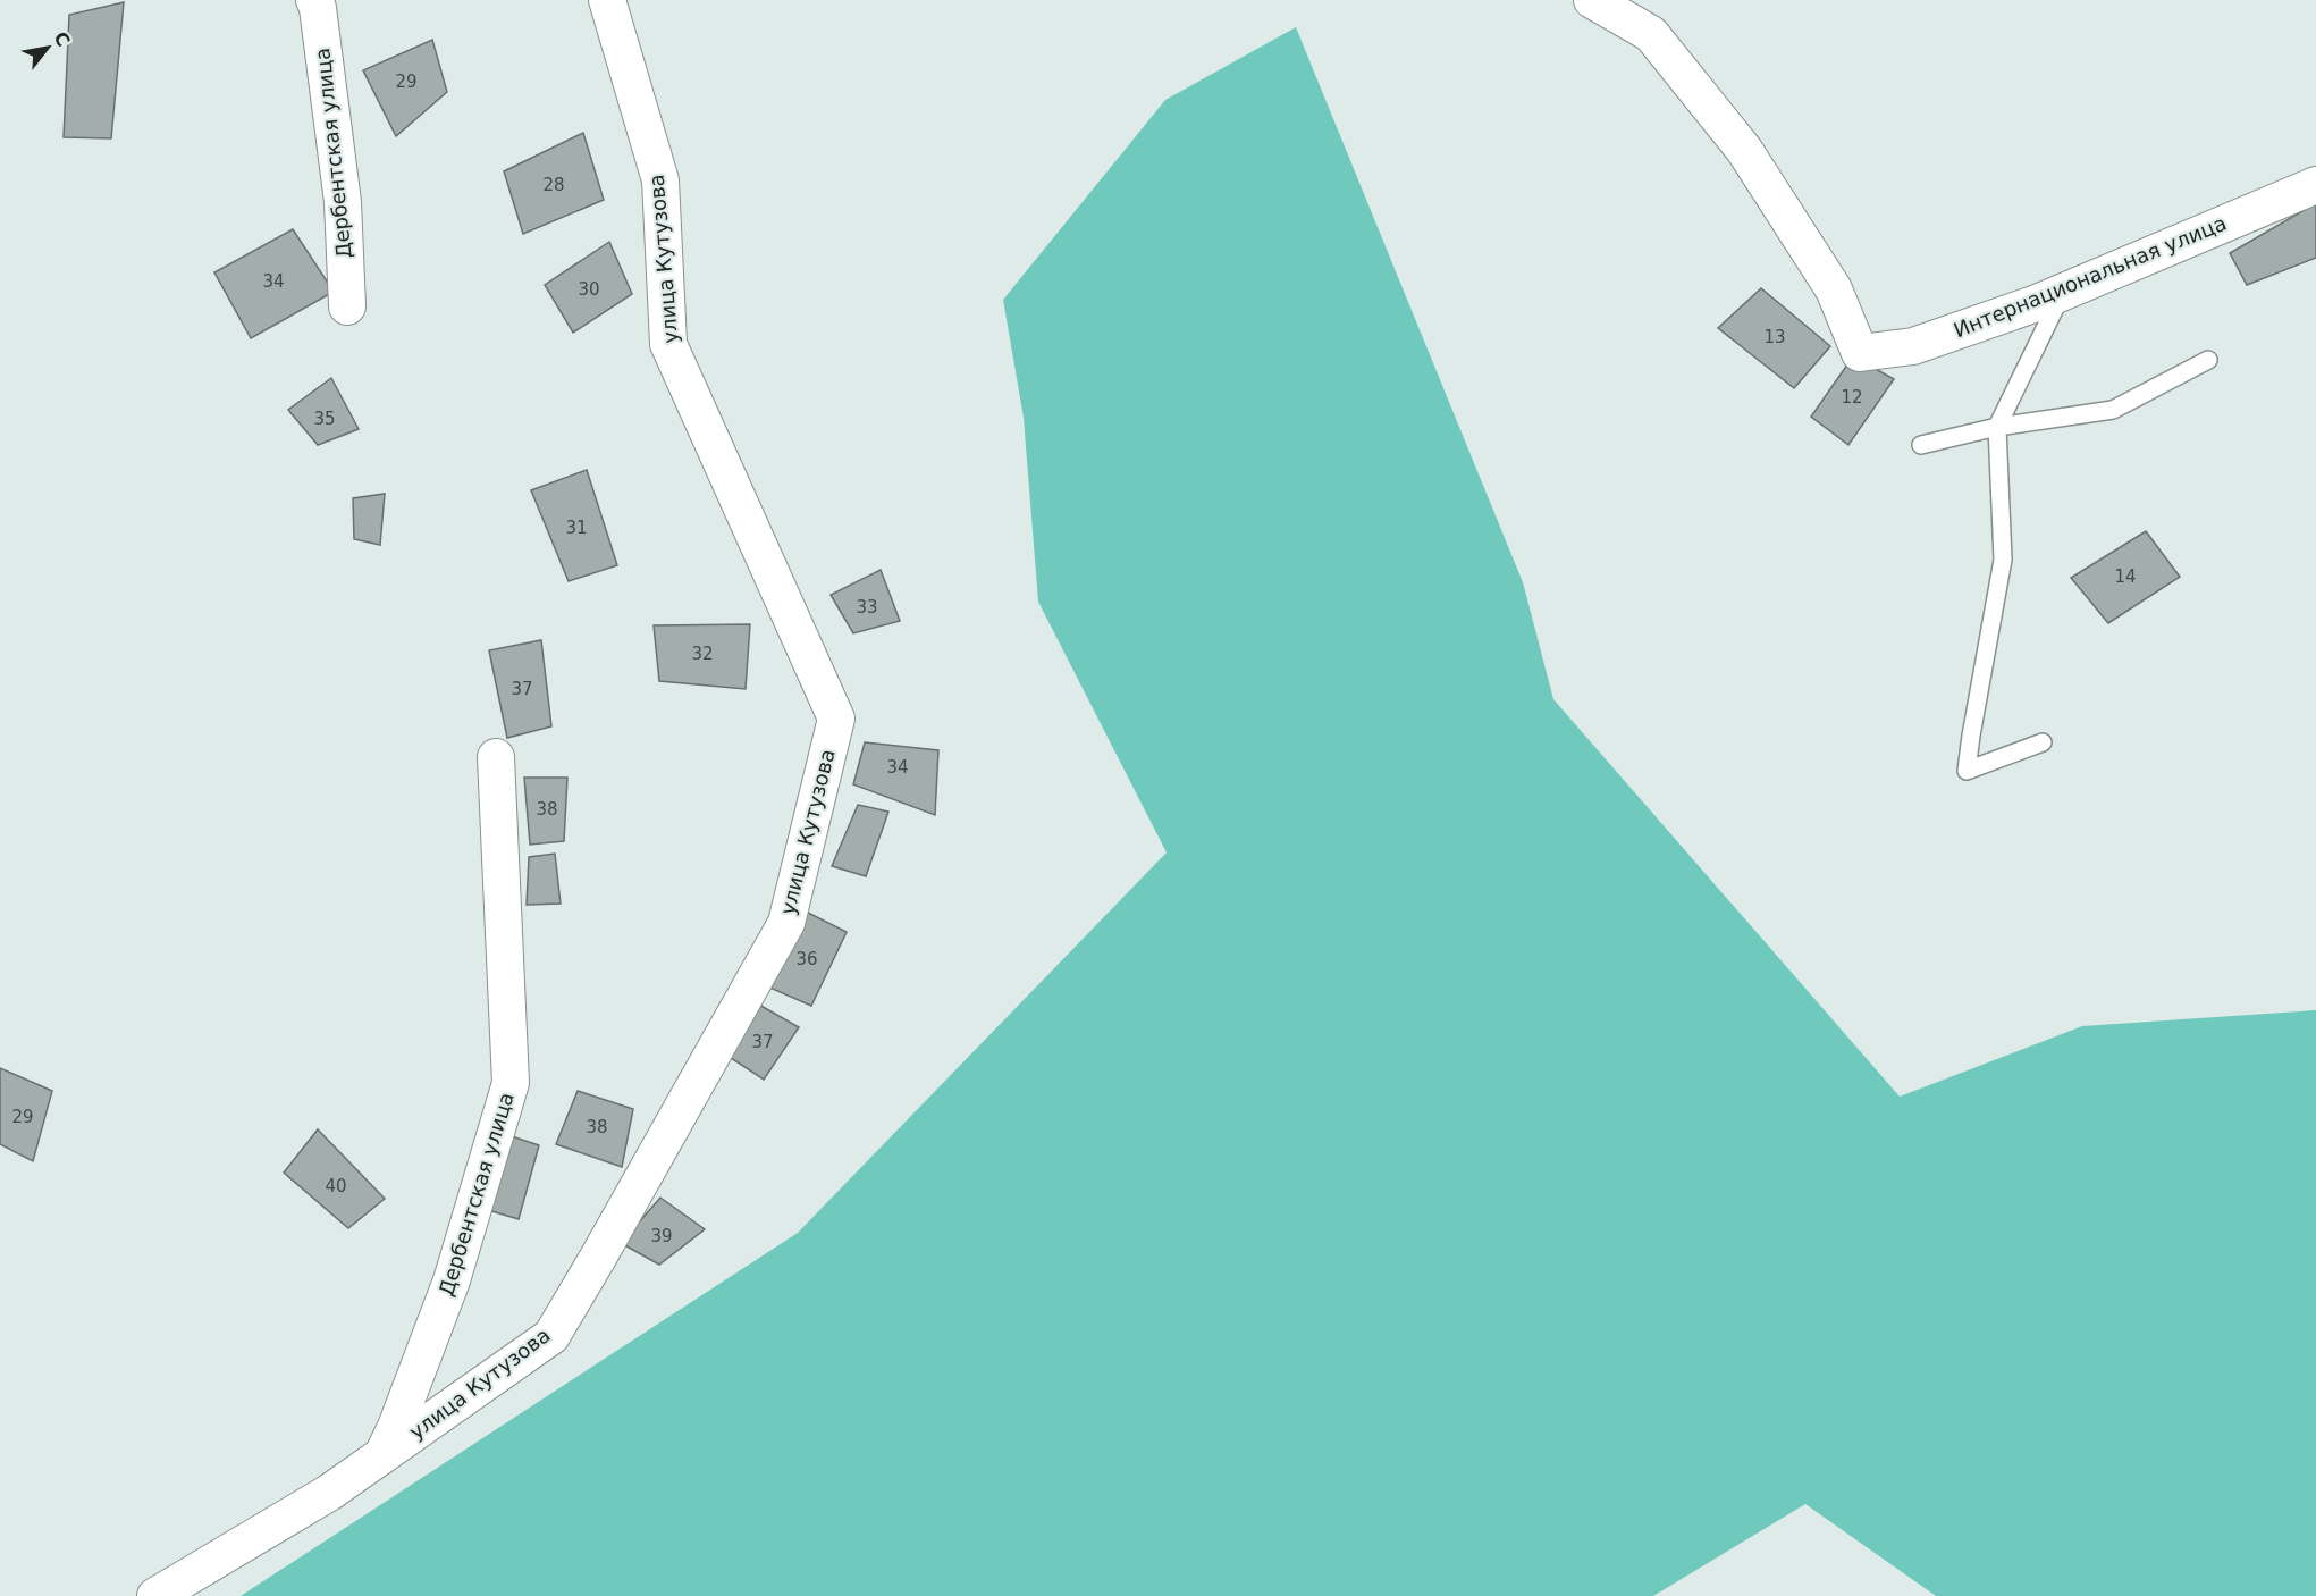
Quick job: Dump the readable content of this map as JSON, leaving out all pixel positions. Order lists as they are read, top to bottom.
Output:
{
  "streets": {
    "street": ["Дербентская улица", "улица Кутузова", "Интернациональная улица"]
  },
  "crossings": [
    ["Дербентская улица", "улица Кутузова"]
  ],
  "house_numbers": [
    "29",
    "28",
    "34",
    "30",
    "13",
    "12",
    "35",
    "31",
    "14",
    "33",
    "32",
    "37",
    "34",
    "38",
    "36",
    "37",
    "29",
    "38",
    "40",
    "39"
  ],
  "north": "top right"
}
